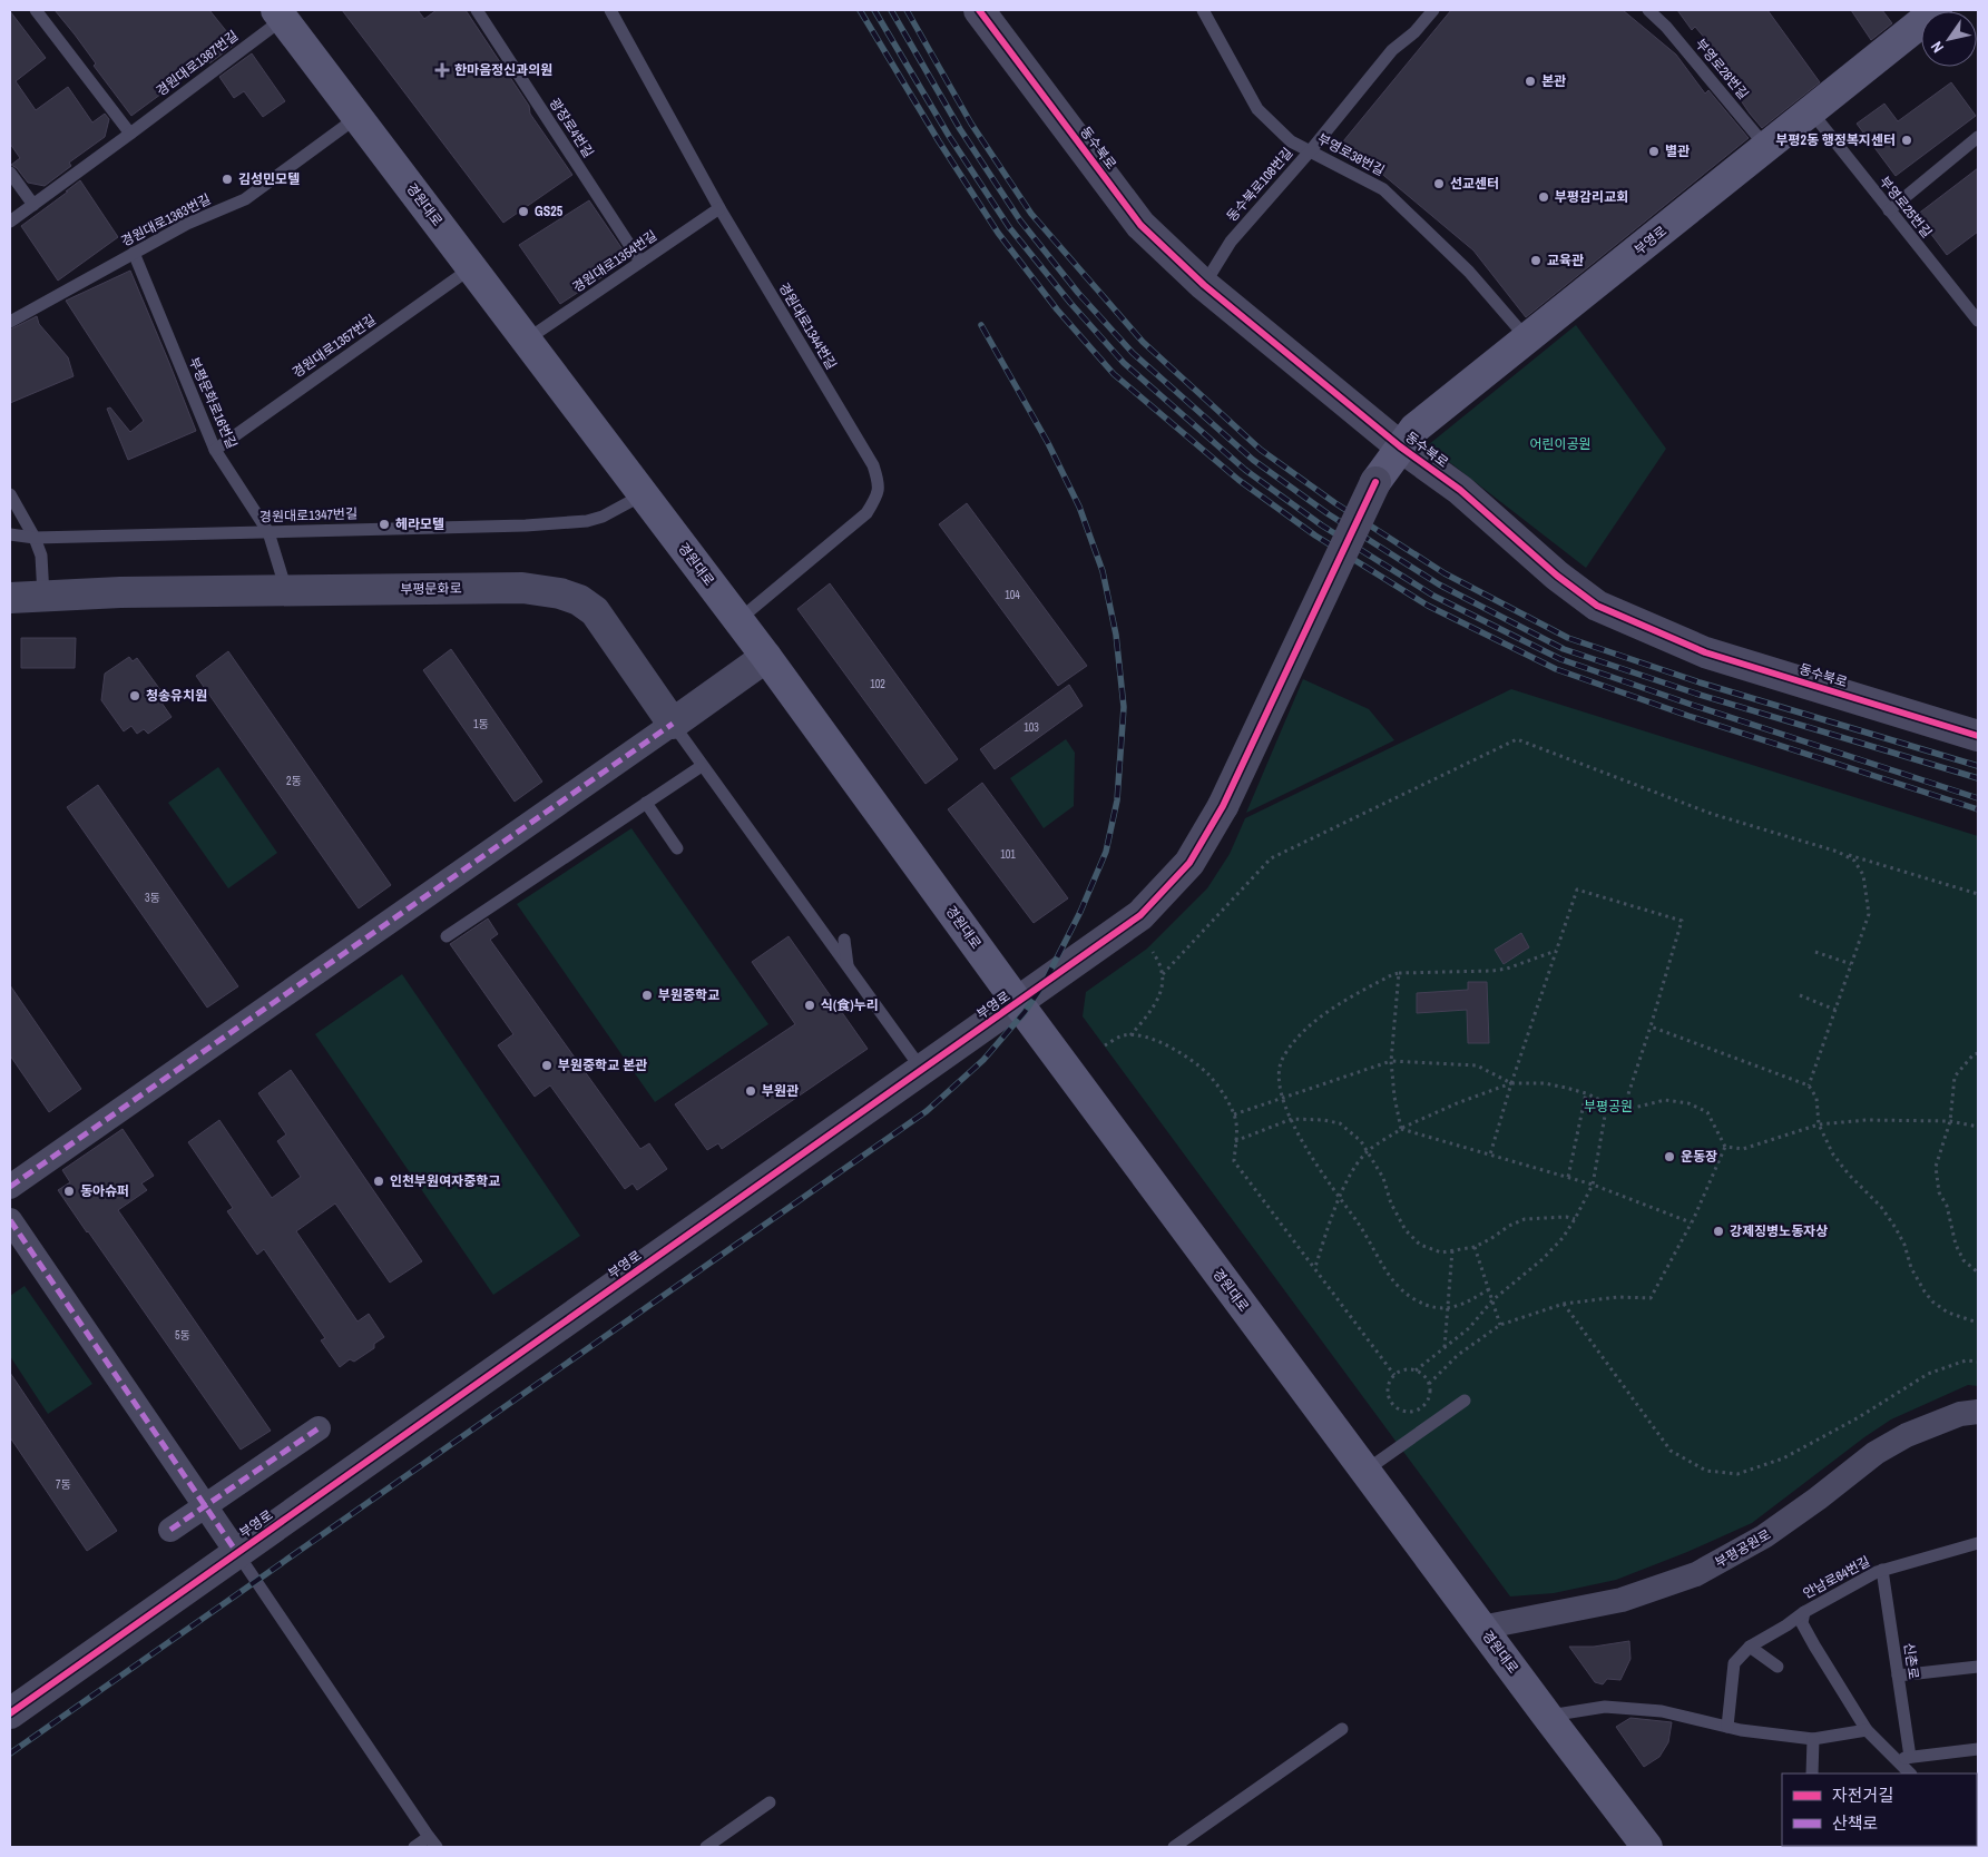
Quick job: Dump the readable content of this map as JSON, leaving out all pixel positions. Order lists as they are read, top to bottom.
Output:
{
  "streets": {
    "main road": ["경원대로", "부영로"],
    "street": ["동수북로", "부평문화로", "부평공원로"],
    "lane": [
      "경원대로1367번길",
      "부영로28번길",
      "광장로4번길",
      "부영로38번길",
      "동수북로108번길",
      "부영로25번길",
      "경원대로1363번길",
      "경원대로1354번길",
      "경원대로1344번길",
      "경원대로1357번길",
      "부평문화로16번길",
      "경원대로1347번길",
      "안남로64번길",
      "신촌로"
    ]
  },
  "crossings": [
    ["경원대로1367번길", "경원대로"],
    ["부영로28번길", "부영로"],
    ["광장로4번길", "경원대로1354번길"],
    ["동수북로", "동수북로108번길"],
    ["동수북로", "부영로"],
    ["부영로38번길", "동수북로108번길"],
    ["부영로38번길", "부영로"],
    ["경원대로", "경원대로1363번길"],
    ["경원대로", "부영로"],
    ["경원대로", "경원대로1354번길"],
    ["경원대로", "경원대로1344번길"],
    ["경원대로", "경원대로1357번길"],
    ["경원대로", "경원대로1347번길"],
    ["경원대로", "부평공원로"],
    ["부영로25번길", "부영로"],
    ["경원대로1363번길", "부평문화로16번길"],
    ["경원대로1354번길", "경원대로1344번길"],
    ["경원대로1357번길", "부평문화로16번길"],
    ["부평문화로16번길", "경원대로1347번길"],
    ["부평문화로16번길", "부평문화로"],
    ["안남로64번길", "신촌로"]
  ],
  "parks": ["어린이공원", "부평공원"],
  "places": {
    "health": ["한마음정신과의원"],
    "other": [
      "본관",
      "부평2동 행정복지센터",
      "별관",
      "김성민모텔",
      "선교센터",
      "부평감리교회",
      "GS25",
      "교육관",
      "헤라모텔",
      "청송유치원",
      "부원중학교",
      "식(食)누리",
      "부원중학교 본관",
      "부원관",
      "운동장",
      "인천부원여자중학교",
      "동아슈퍼",
      "강제징병노동자상"
    ]
  },
  "house_numbers": [
    "104",
    "102",
    "1동",
    "103",
    "2동",
    "101",
    "3동",
    "5동",
    "7동"
  ],
  "legend": ["자전거길", "산책로"],
  "north": "bottom left"
}
